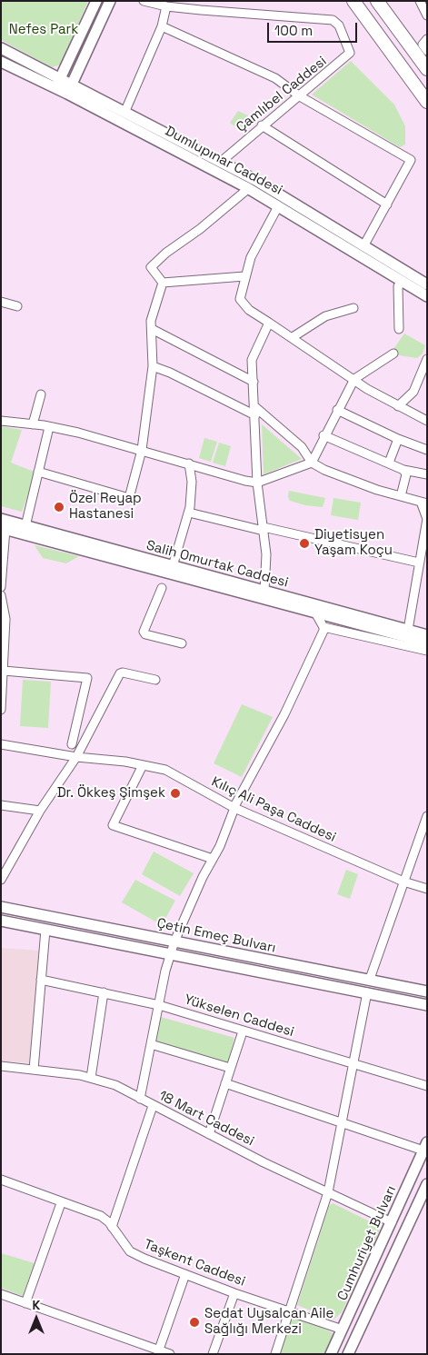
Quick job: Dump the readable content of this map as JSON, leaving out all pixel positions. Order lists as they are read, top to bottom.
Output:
{
  "streets": {
    "main road": [
      "Dumlupınar Caddesi",
      "Salih Omurtak Caddesi",
      "Çetin Emeç Bulvarı",
      "Cumhuriyet Bulvarı"
    ],
    "street": [
      "Çamlıbel Caddesi",
      "Kılıç Ali Paşa Caddesi",
      "Yükselen Caddesi",
      "18 Mart Caddesi",
      "Taşkent Caddesi"
    ]
  },
  "crossings": [
    ["Çamlıbel Caddesi", "Dumlupınar Caddesi"],
    ["18 Mart Caddesi", "Cumhuriyet Bulvarı"],
    ["Cumhuriyet Bulvarı", "Taşkent Caddesi"]
  ],
  "parks": ["Nefes Park"],
  "places": [
    "Özel Reyap Hastanesi",
    "Diyetisyen Yaşam Koçu",
    "Dr. Ökkeş Şimşek",
    "Sedat Uysalcan Aile Sağlığı Merkezi"
  ],
  "scale_bar": "100 m",
  "north": "top"
}
